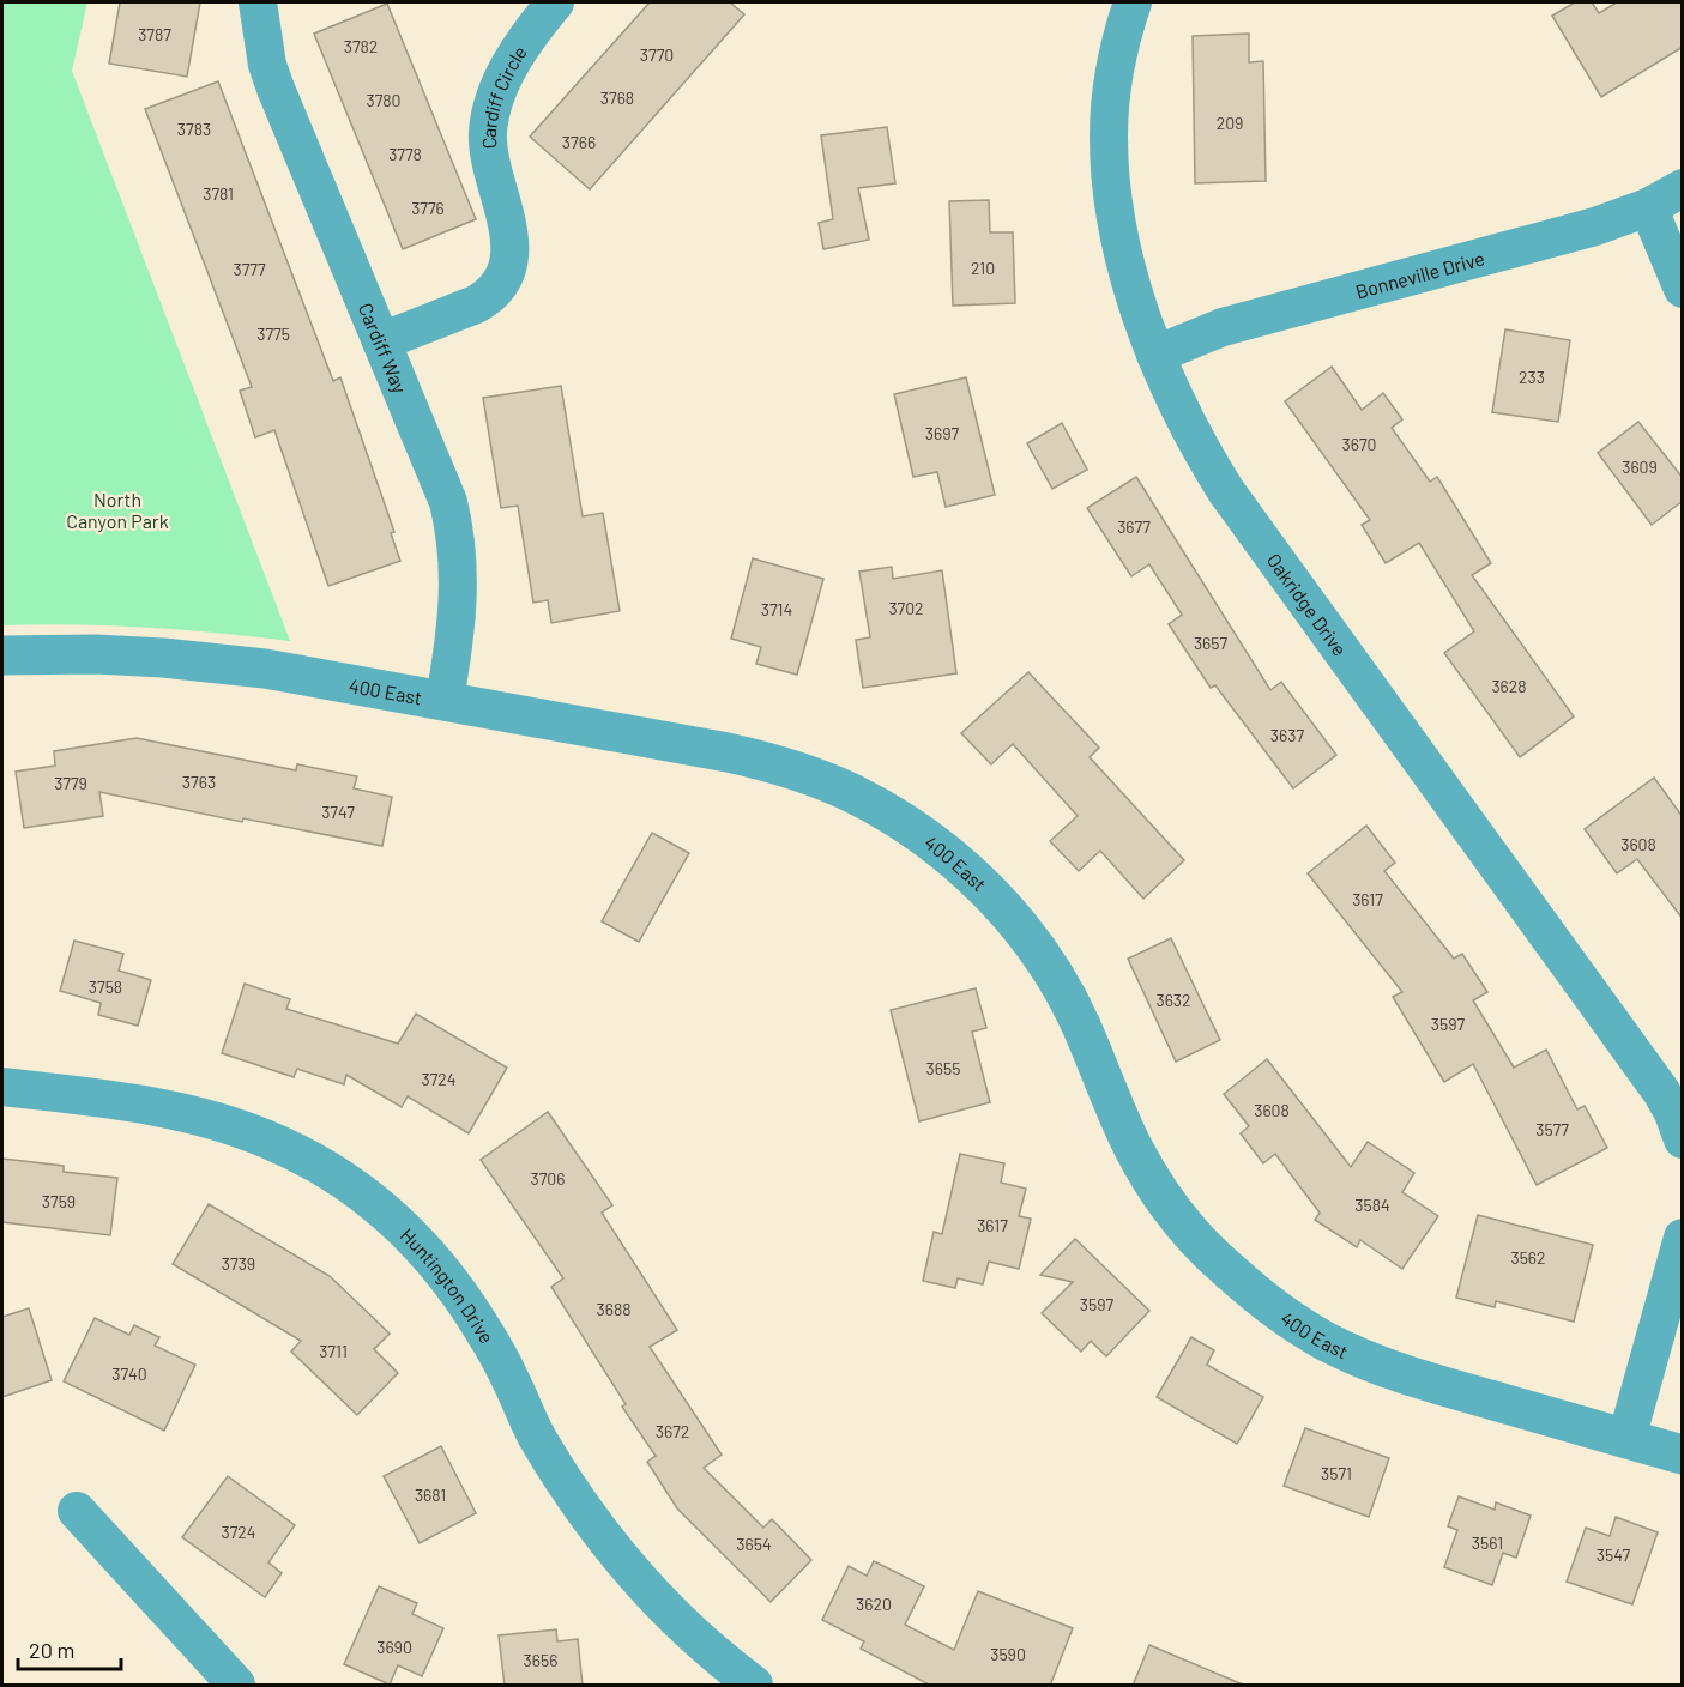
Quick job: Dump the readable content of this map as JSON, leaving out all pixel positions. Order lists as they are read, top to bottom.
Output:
{
  "streets": {
    "street": [
      "Cardiff Circle",
      "Bonneville Drive",
      "Cardiff Way",
      "Oakridge Drive",
      "400 East",
      "Huntington Drive"
    ]
  },
  "crossings": [
    ["Cardiff Circle", "Cardiff Way"],
    ["Bonneville Drive", "Oakridge Drive"],
    ["Cardiff Way", "400 East"]
  ],
  "parks": ["North Canyon Park"],
  "house_numbers": [
    "3787",
    "3782",
    "3770",
    "3768",
    "3780",
    "209",
    "3783",
    "3766",
    "3778",
    "3781",
    "3776",
    "210",
    "3777",
    "3775",
    "233",
    "3697",
    "3670",
    "3609",
    "3677",
    "3702",
    "3714",
    "3657",
    "3628",
    "3637",
    "3763",
    "3779",
    "3747",
    "3608",
    "3617",
    "3758",
    "3632",
    "3597",
    "3655",
    "3724",
    "3608",
    "3577",
    "3706",
    "3759",
    "3584",
    "3617",
    "3562",
    "3739",
    "3597",
    "3688",
    "3711",
    "3740",
    "3672",
    "3571",
    "3681",
    "3724",
    "3561",
    "3654",
    "3547",
    "3620",
    "3690",
    "3590",
    "3656"
  ],
  "scale_bar": "20 m"
}
